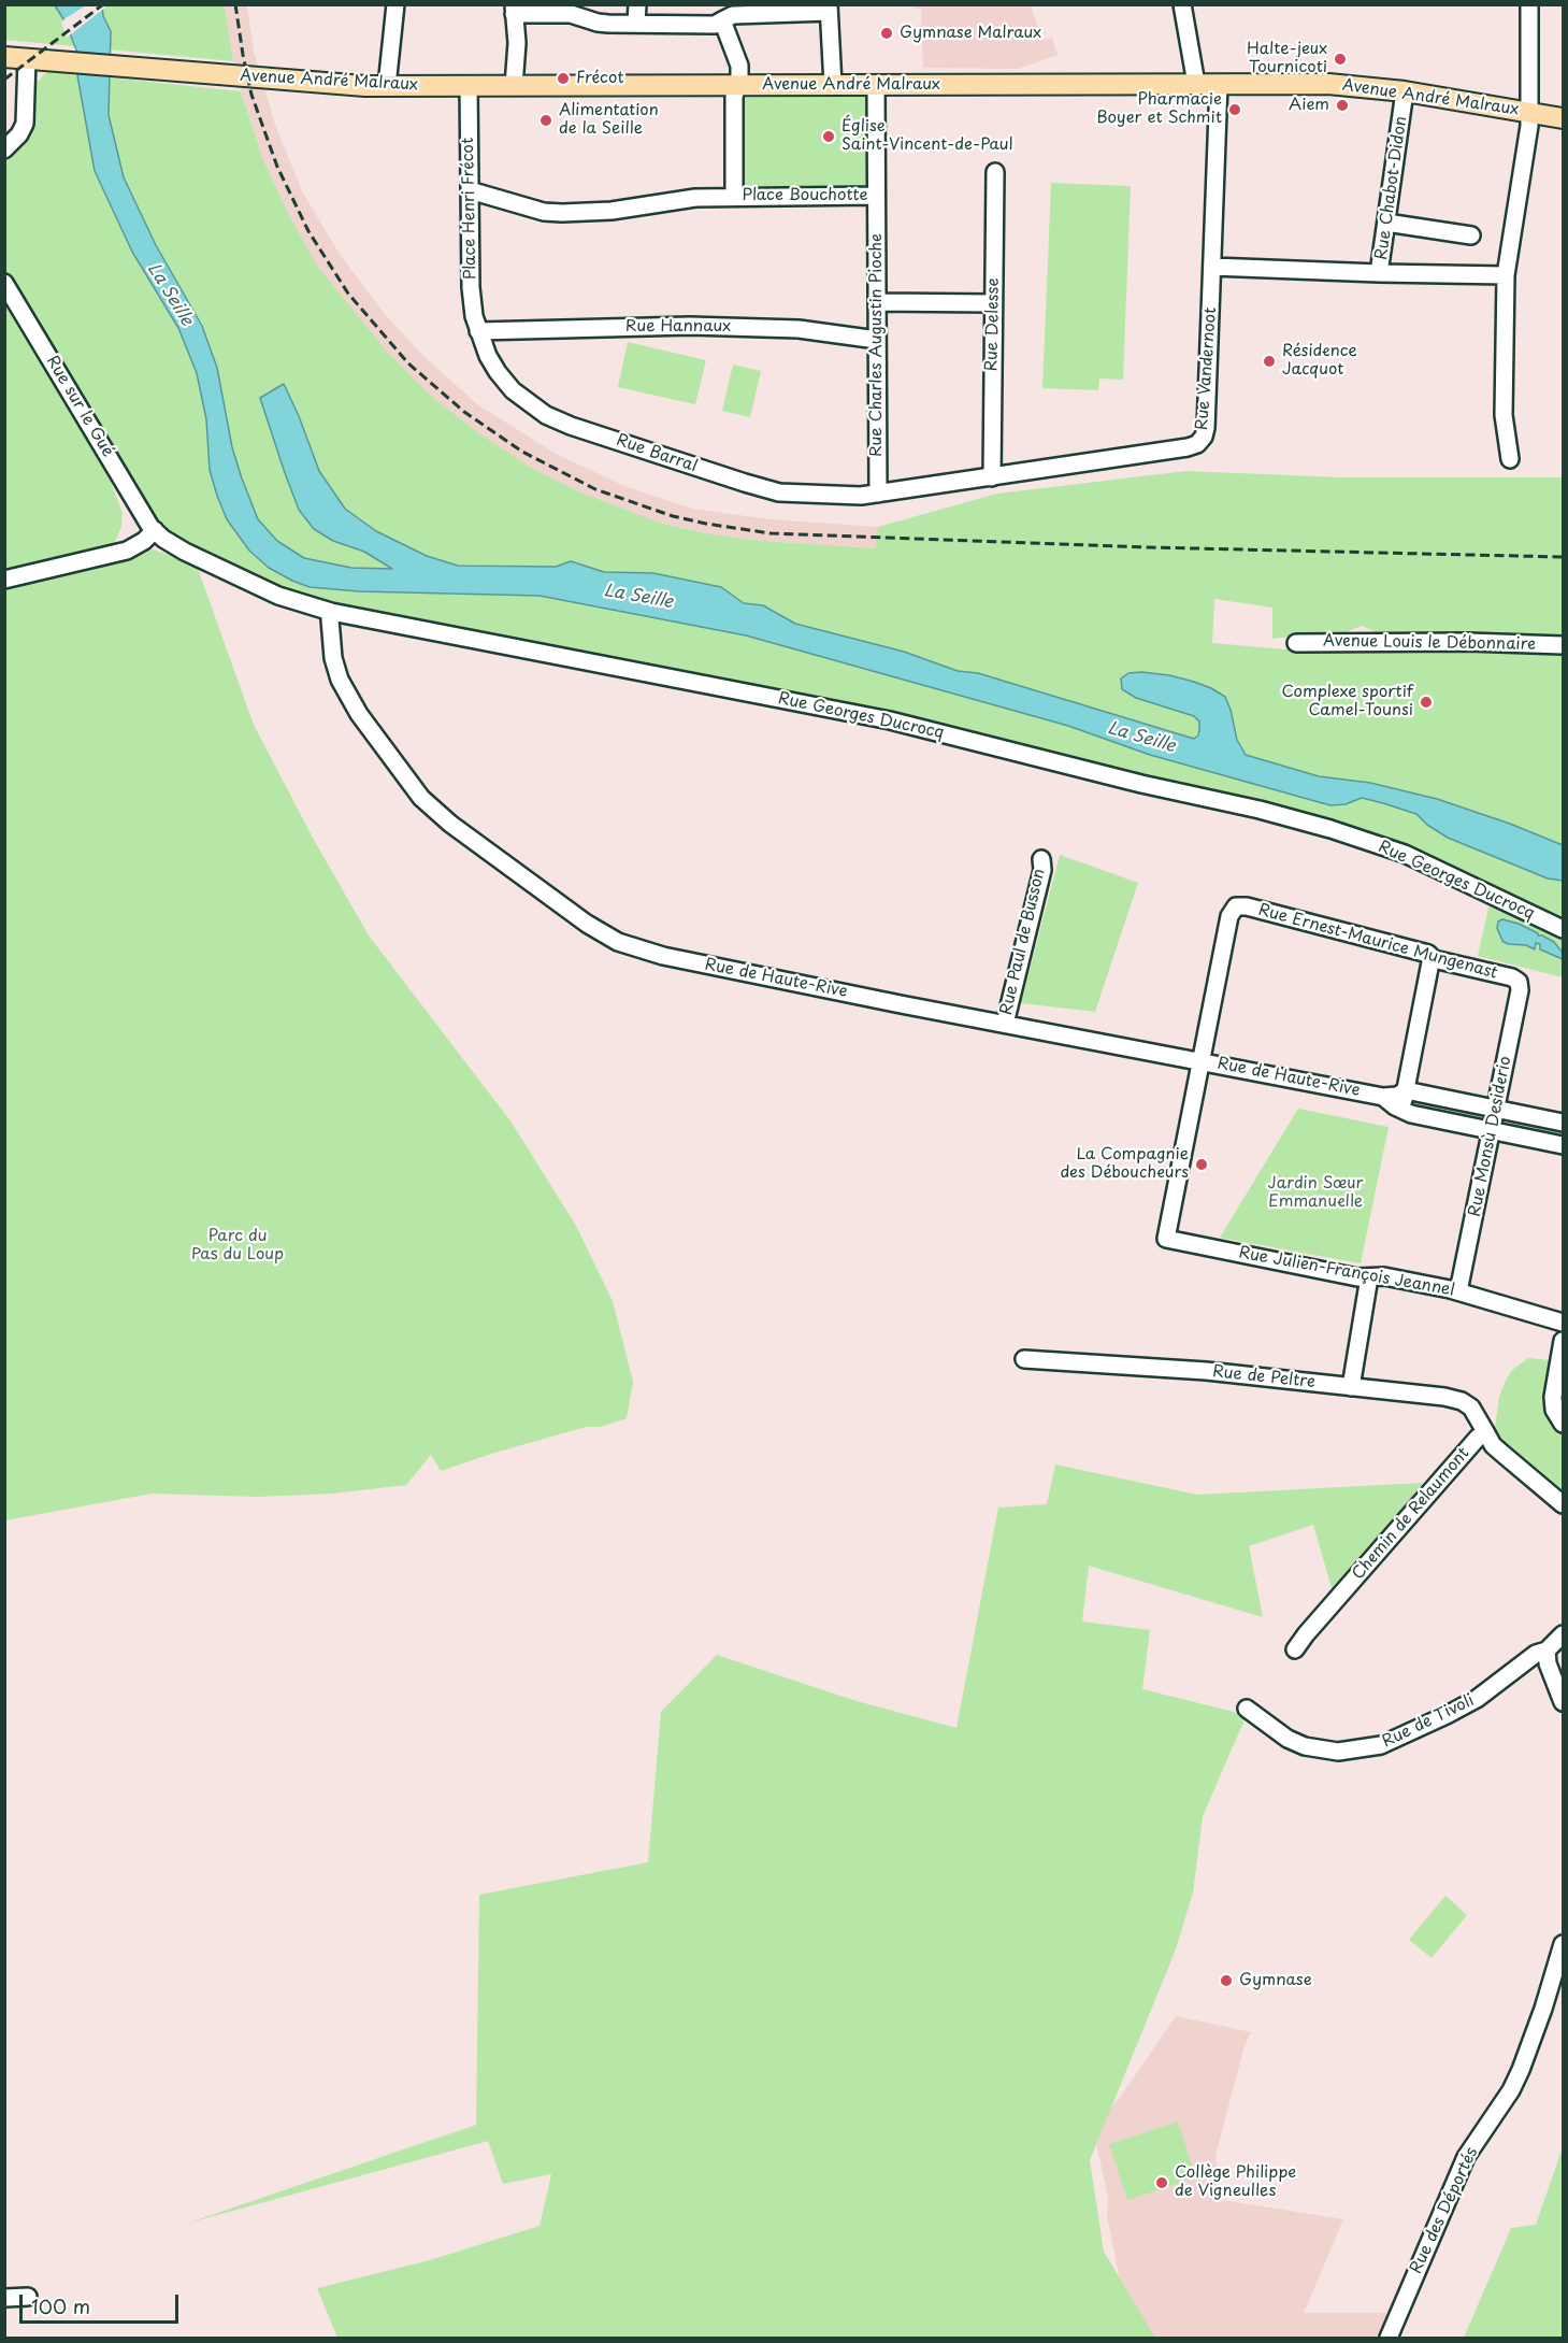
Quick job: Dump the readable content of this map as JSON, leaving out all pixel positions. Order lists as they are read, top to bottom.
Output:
{
  "streets": {
    "main road": ["Avenue André Malraux"],
    "street": [
      "Rue Chabot-Didon",
      "Place Bouchotte",
      "Place Henri Frécot",
      "Rue Delesse",
      "Rue Hannaux",
      "Rue Charles Augustin Pioche",
      "Rue Vandernoot",
      "Rue sur le Gué",
      "Rue Barral",
      "Avenue Louis le Débonnaire",
      "Rue Georges Ducrocq",
      "Rue Paul de Busson",
      "Rue Ernest-Maurice Mungenast",
      "Rue de Haute-Rive",
      "Rue Monsù Desiderio",
      "Rue Julien-François Jeannel",
      "Rue de Peltre",
      "Chemin de Relaumont",
      "Rue de Tivoli",
      "Rue des Déportés"
    ]
  },
  "crossings": [
    ["Avenue André Malraux", "Rue Chabot-Didon"],
    ["Avenue André Malraux", "Place Bouchotte"],
    ["Avenue André Malraux", "Place Henri Frécot"],
    ["Avenue André Malraux", "Rue Vandernoot"],
    ["Rue Chabot-Didon", "Rue Vandernoot"],
    ["Place Bouchotte", "Rue Charles Augustin Pioche"],
    ["Place Henri Frécot", "Rue Hannaux"],
    ["Place Henri Frécot", "Rue Barral"],
    ["Rue Delesse", "Rue Vandernoot"],
    ["Rue Hannaux", "Rue Charles Augustin Pioche"],
    ["Rue Hannaux", "Rue Barral"],
    ["Rue Charles Augustin Pioche", "Rue Vandernoot"],
    ["Rue Charles Augustin Pioche", "Rue Barral"],
    ["Rue Vandernoot", "Rue Barral"],
    ["Rue sur le Gué", "Rue Georges Ducrocq"],
    ["Rue Georges Ducrocq", "Rue de Haute-Rive"],
    ["Rue Paul de Busson", "Rue de Haute-Rive"],
    ["Rue Ernest-Maurice Mungenast", "Rue de Haute-Rive"],
    ["Rue Ernest-Maurice Mungenast", "Rue Monsù Desiderio"],
    ["Rue Ernest-Maurice Mungenast", "Rue Julien-François Jeannel"],
    ["Rue de Haute-Rive", "Rue Monsù Desiderio"],
    ["Rue de Haute-Rive", "Rue Julien-François Jeannel"],
    ["Rue Monsù Desiderio", "Rue Julien-François Jeannel"],
    ["Rue de Peltre", "Chemin de Relaumont"]
  ],
  "water": ["La Seille"],
  "parks": ["Jardin Sœur Emmanuelle", "Parc du Pas du Loup"],
  "places": [
    "Gymnase Malraux",
    "Halte-jeux Tournicoti",
    "Frécot",
    "Aiem",
    "Pharmacie Boyer et Schmit",
    "Alimentation de la Seille",
    "Église Saint-Vincent-de-Paul",
    "Résidence Jacquot",
    "Complexe sportif Camel-Tounsi",
    "La Compagnie des Déboucheurs",
    "Gymnase",
    "Collège Philippe de Vigneulles"
  ],
  "scale_bar": "100 m"
}
